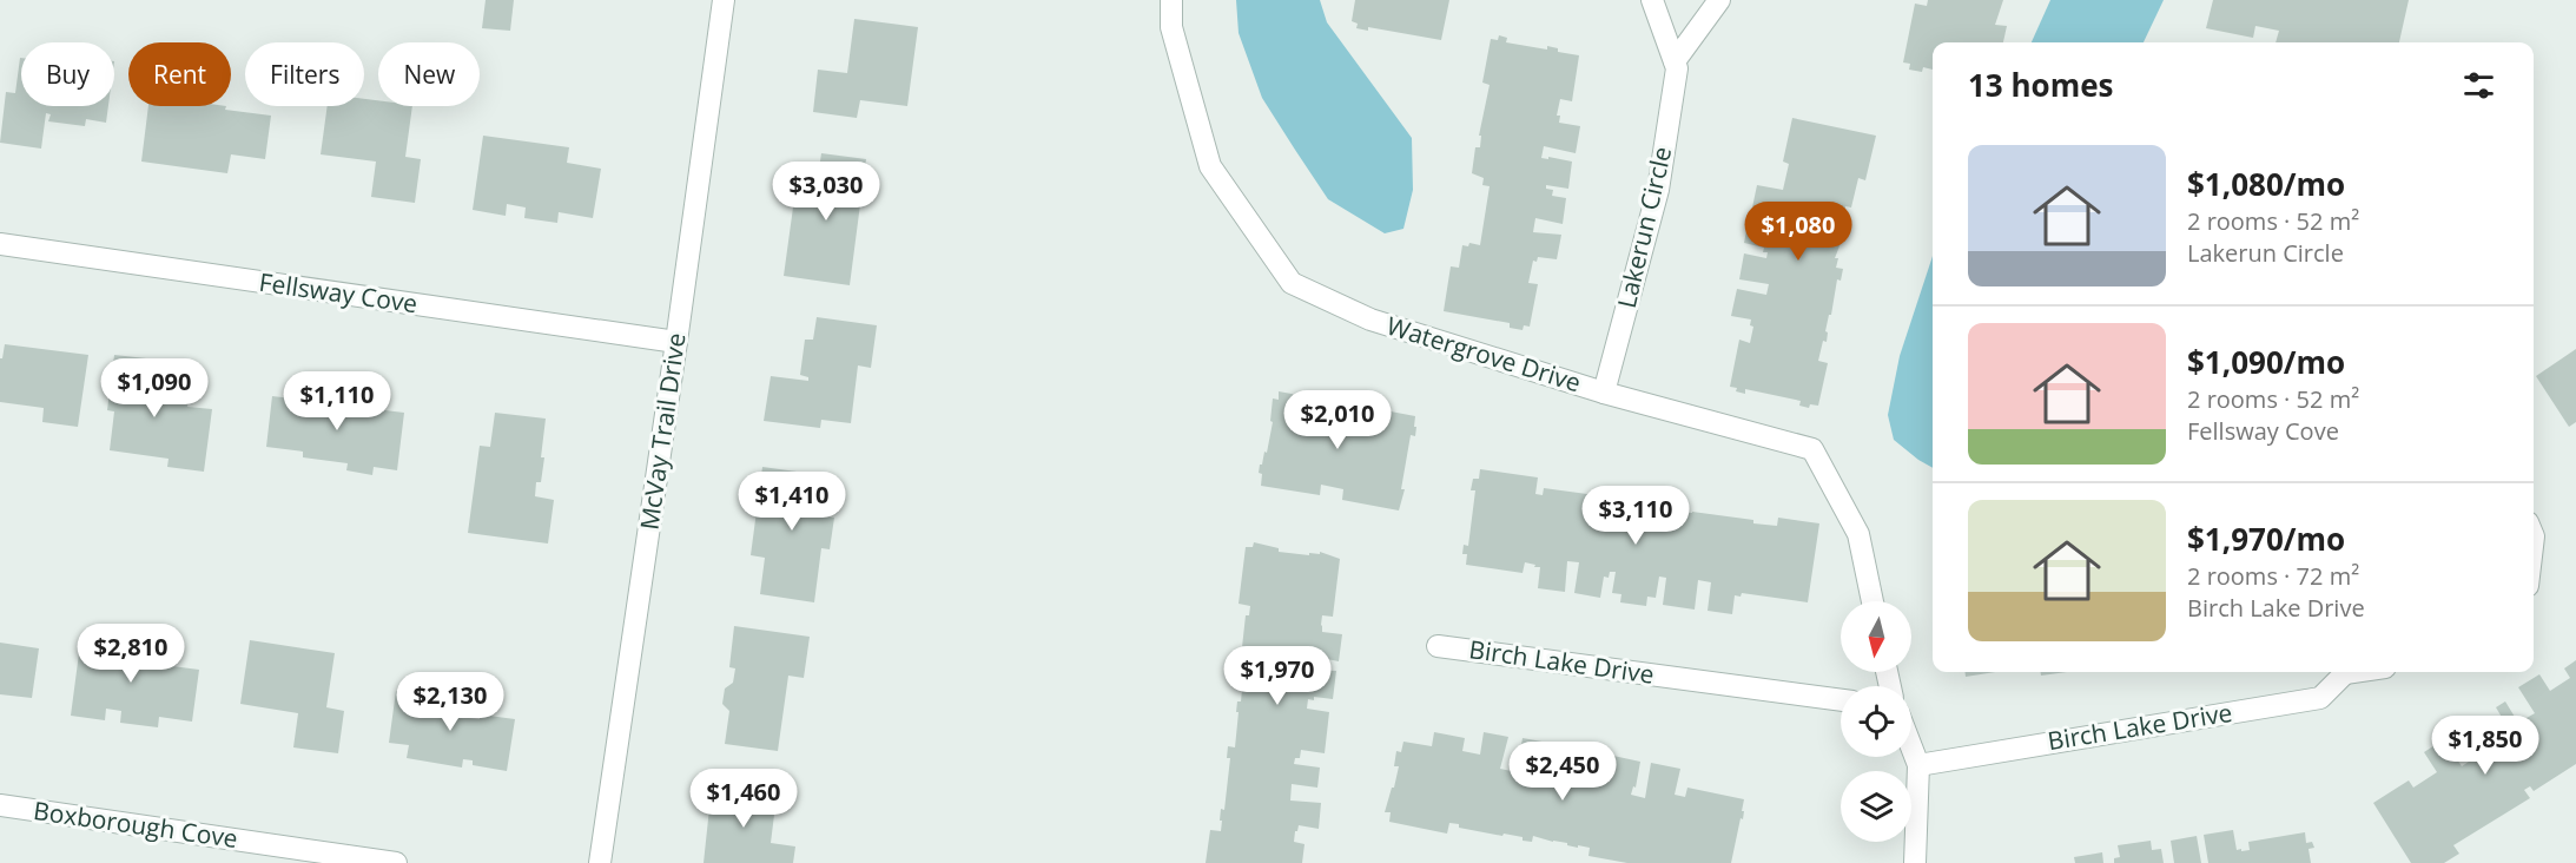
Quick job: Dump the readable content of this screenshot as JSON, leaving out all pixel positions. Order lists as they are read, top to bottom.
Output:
{
  "streets": {
    "street": [
      "Lakerun Circle",
      "Fellsway Cove",
      "Watergrove Drive",
      "McVay Trail Drive",
      "Birch Lake Drive",
      "Boxborough Cove"
    ]
  },
  "crossings": [
    ["Lakerun Circle", "Watergrove Drive"],
    ["Fellsway Cove", "McVay Trail Drive"]
  ],
  "north": "bottom",
  "page": {
    "chip": [
      "Buy",
      "Rent",
      "Filters",
      "New"
    ],
    "heading": "13 homes",
    "list": [
      {
        "name": "$1,080/mo",
        "note": "2 rooms · 52 m² · Lakerun Circle"
      },
      {
        "name": "$1,090/mo",
        "note": "2 rooms · 52 m² · Fellsway Cove"
      },
      {
        "name": "$1,970/mo",
        "note": "2 rooms · 72 m² · Birch Lake Drive"
      }
    ],
    "price": [
      "$3,030",
      "$1,080",
      "$1,090",
      "$1,110",
      "$2,010",
      "$1,410",
      "$3,110",
      "$2,810",
      "$1,970",
      "$2,130",
      "$1,850",
      "$2,450",
      "$1,460"
    ]
  }
}
